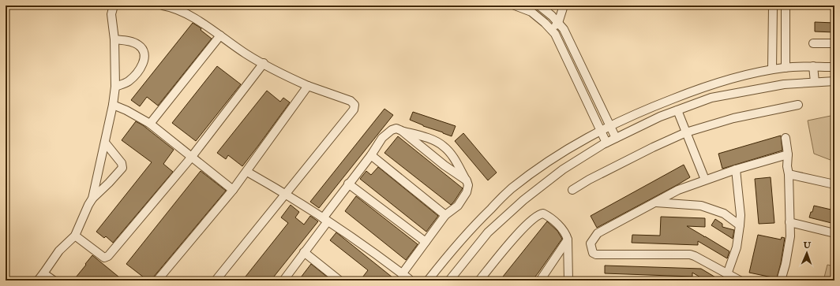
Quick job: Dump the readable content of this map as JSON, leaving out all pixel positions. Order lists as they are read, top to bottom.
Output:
{
  "north": "top"
}
